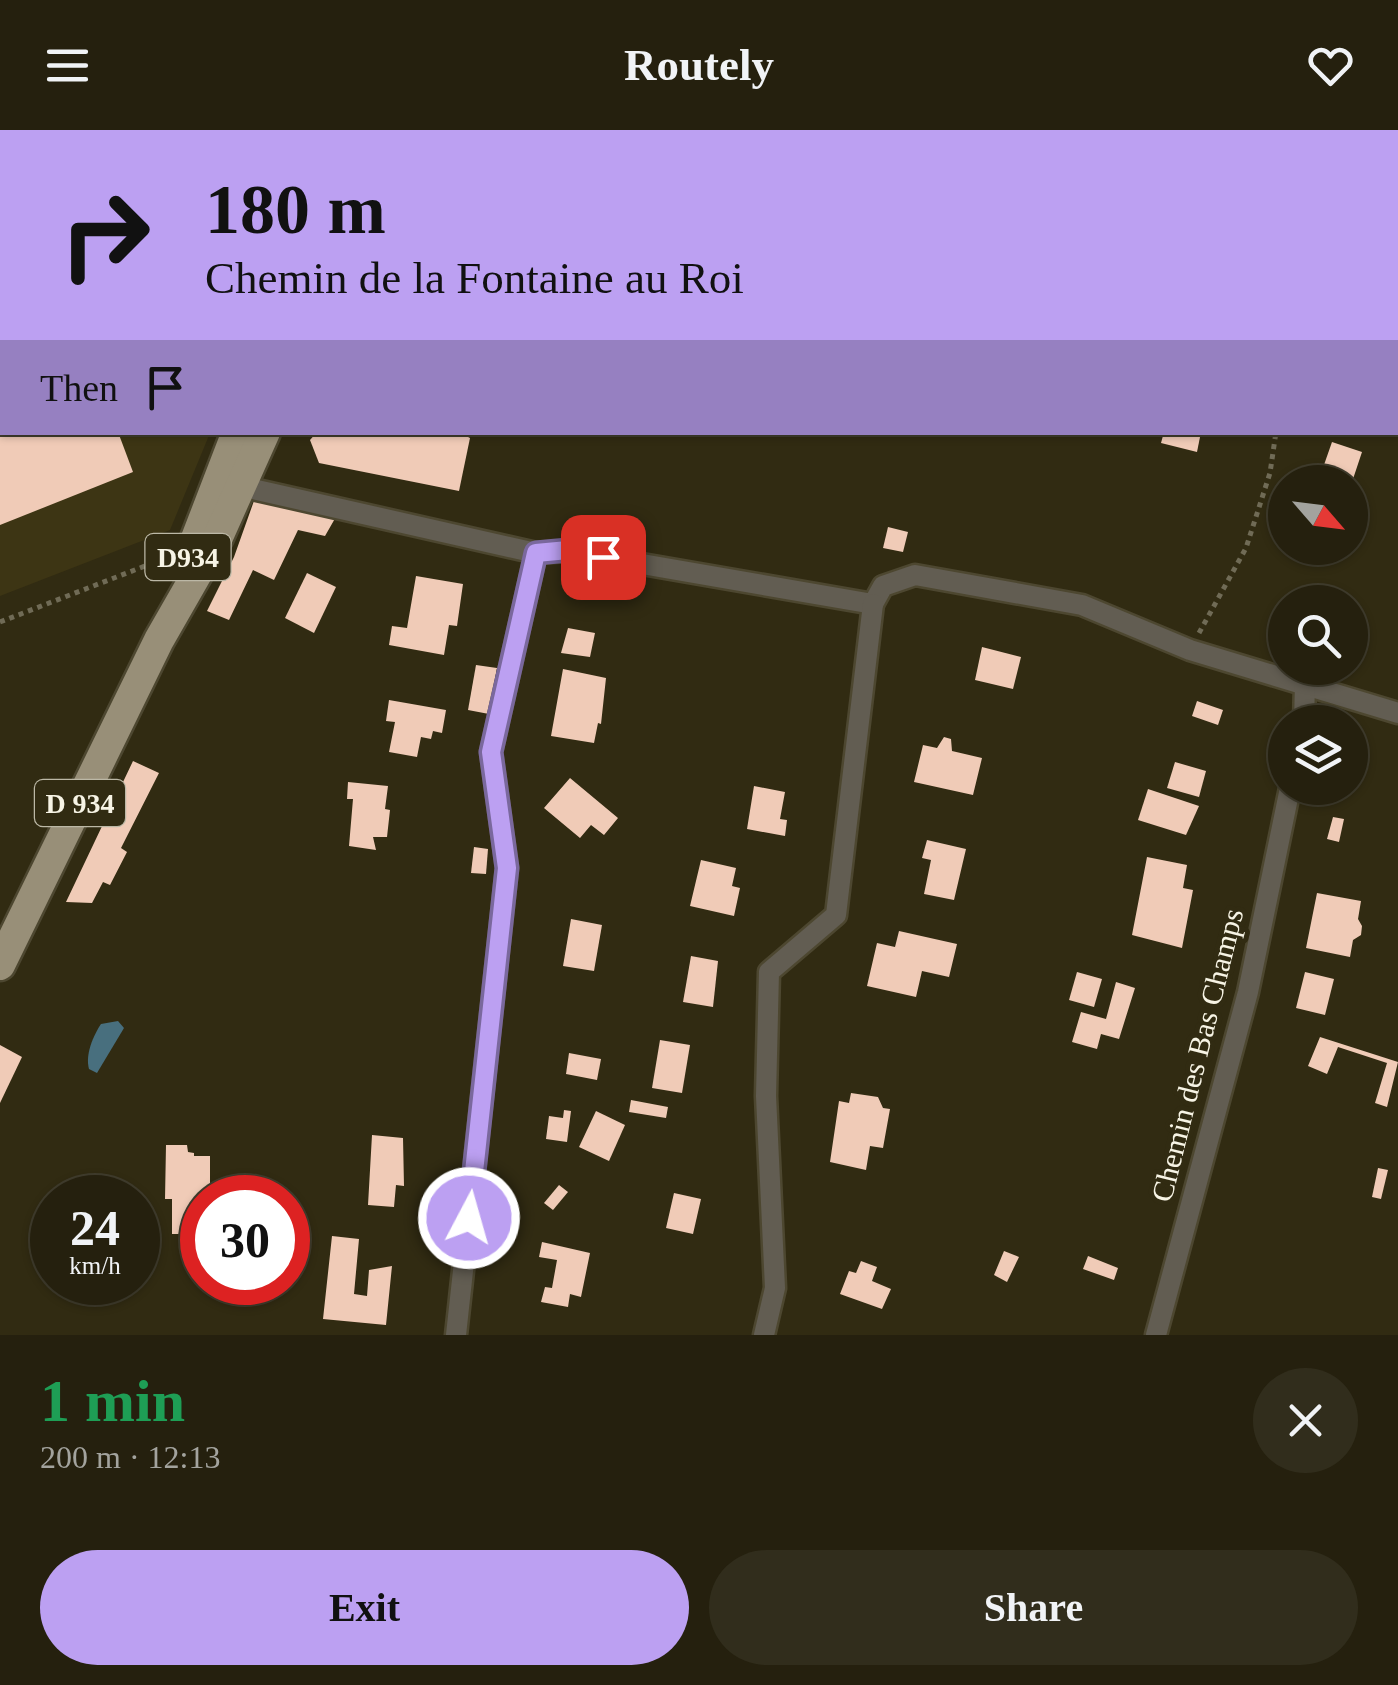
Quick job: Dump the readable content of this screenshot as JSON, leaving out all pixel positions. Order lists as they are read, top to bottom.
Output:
{
  "streets": {
    "main road": ["D 934"],
    "street": ["Chemin des Bas Champs"]
  },
  "north": "bottom right",
  "page": {
    "header": "Routely",
    "turn": ["180 m", "Chemin de la Fontaine au Roi"],
    "then": "Then",
    "speed": "24 km/h",
    "limit": "30",
    "heading": ["1 min", "200 m · 12:13"],
    "buttons": ["Exit", "Share"]
  }
}
